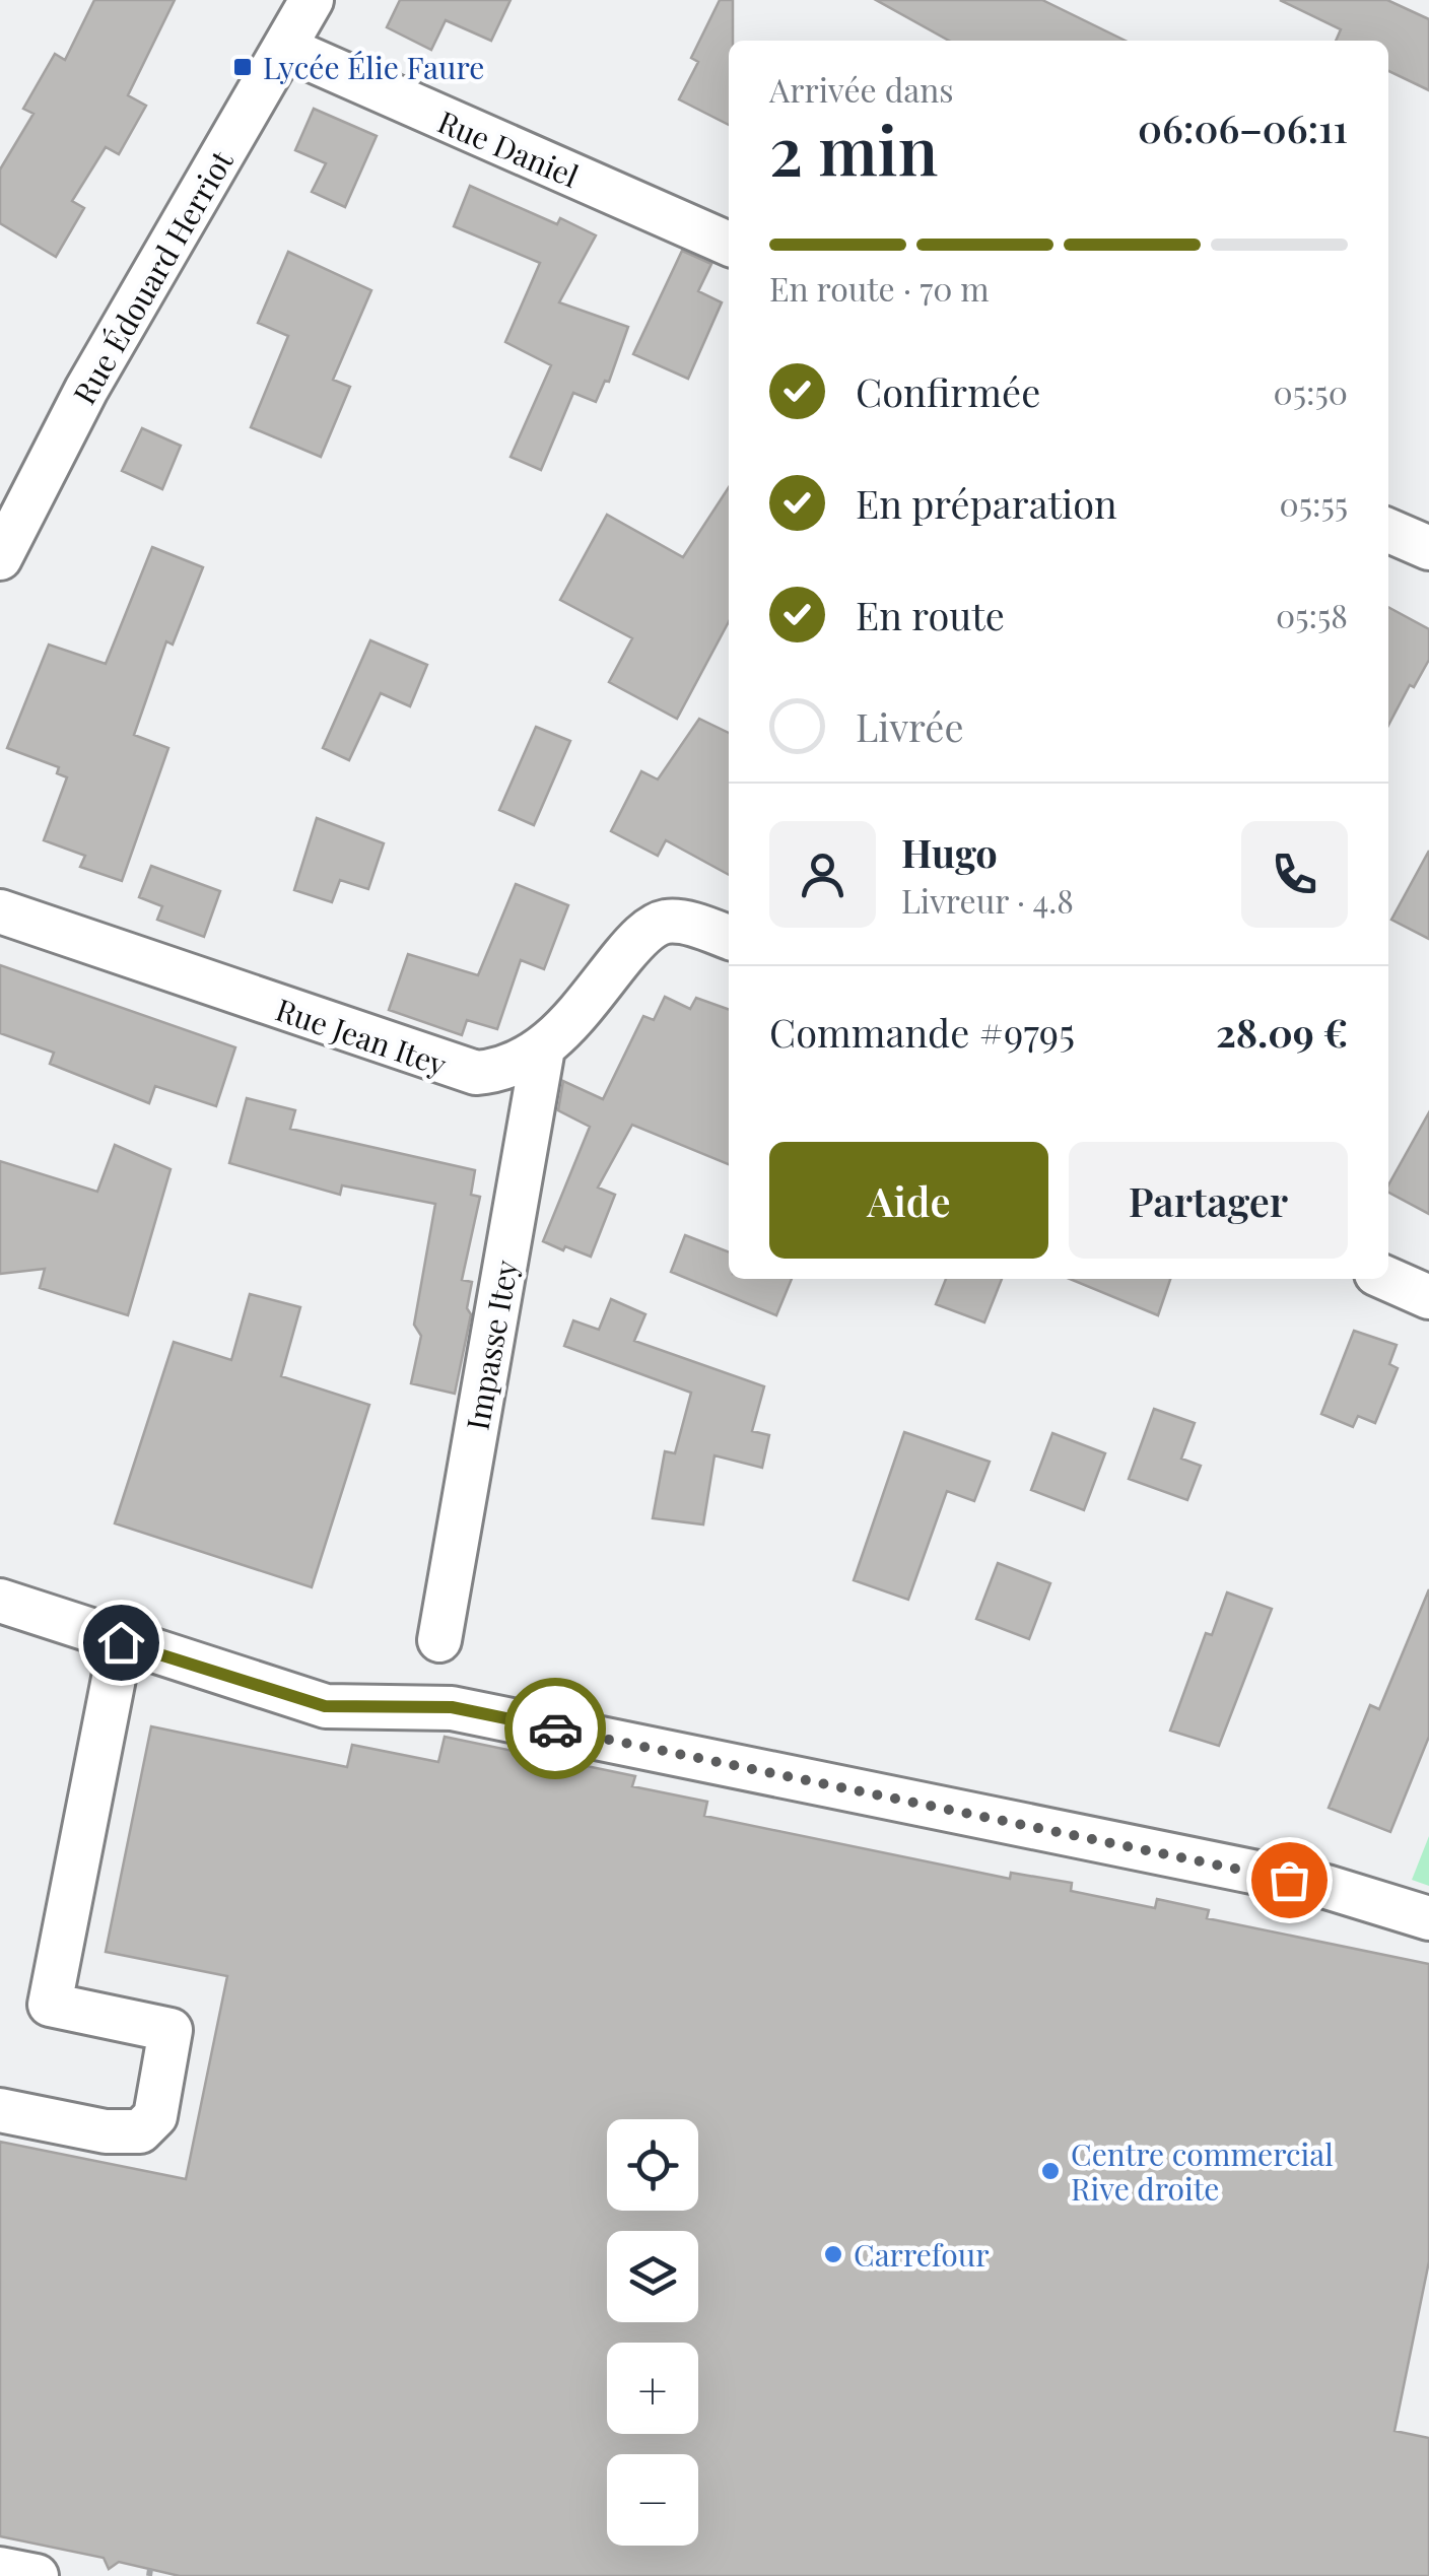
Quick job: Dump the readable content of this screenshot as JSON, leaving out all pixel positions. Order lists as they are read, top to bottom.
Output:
{
  "streets": {
    "street": [
      "Rue Daniel",
      "Rue Édouard Herriot",
      "Rue Jean Itey",
      "Impasse Itey"
    ]
  },
  "crossings": [
    ["Rue Daniel", "Rue Édouard Herriot"],
    ["Rue Jean Itey", "Impasse Itey"]
  ],
  "places": {
    "transit": ["Lycée Élie Faure"],
    "other": ["Centre commercial Rive droite", "Carrefour"]
  },
  "page": {
    "heading": ["2 min", "Arrivée dans", "06:06–06:11"],
    "panel": [
      "Hugo",
      "Livreur · 4.8",
      "Commande #9795",
      "28.09 €"
    ],
    "bar": "En route · 70 m",
    "list": [
      ["Confirmée", "05:50"],
      ["En préparation", "05:55"],
      ["En route", "05:58"],
      "Livrée"
    ],
    "buttons": ["Aide", "Partager"],
    "map_buttons": ["+", "−"]
  }
}
